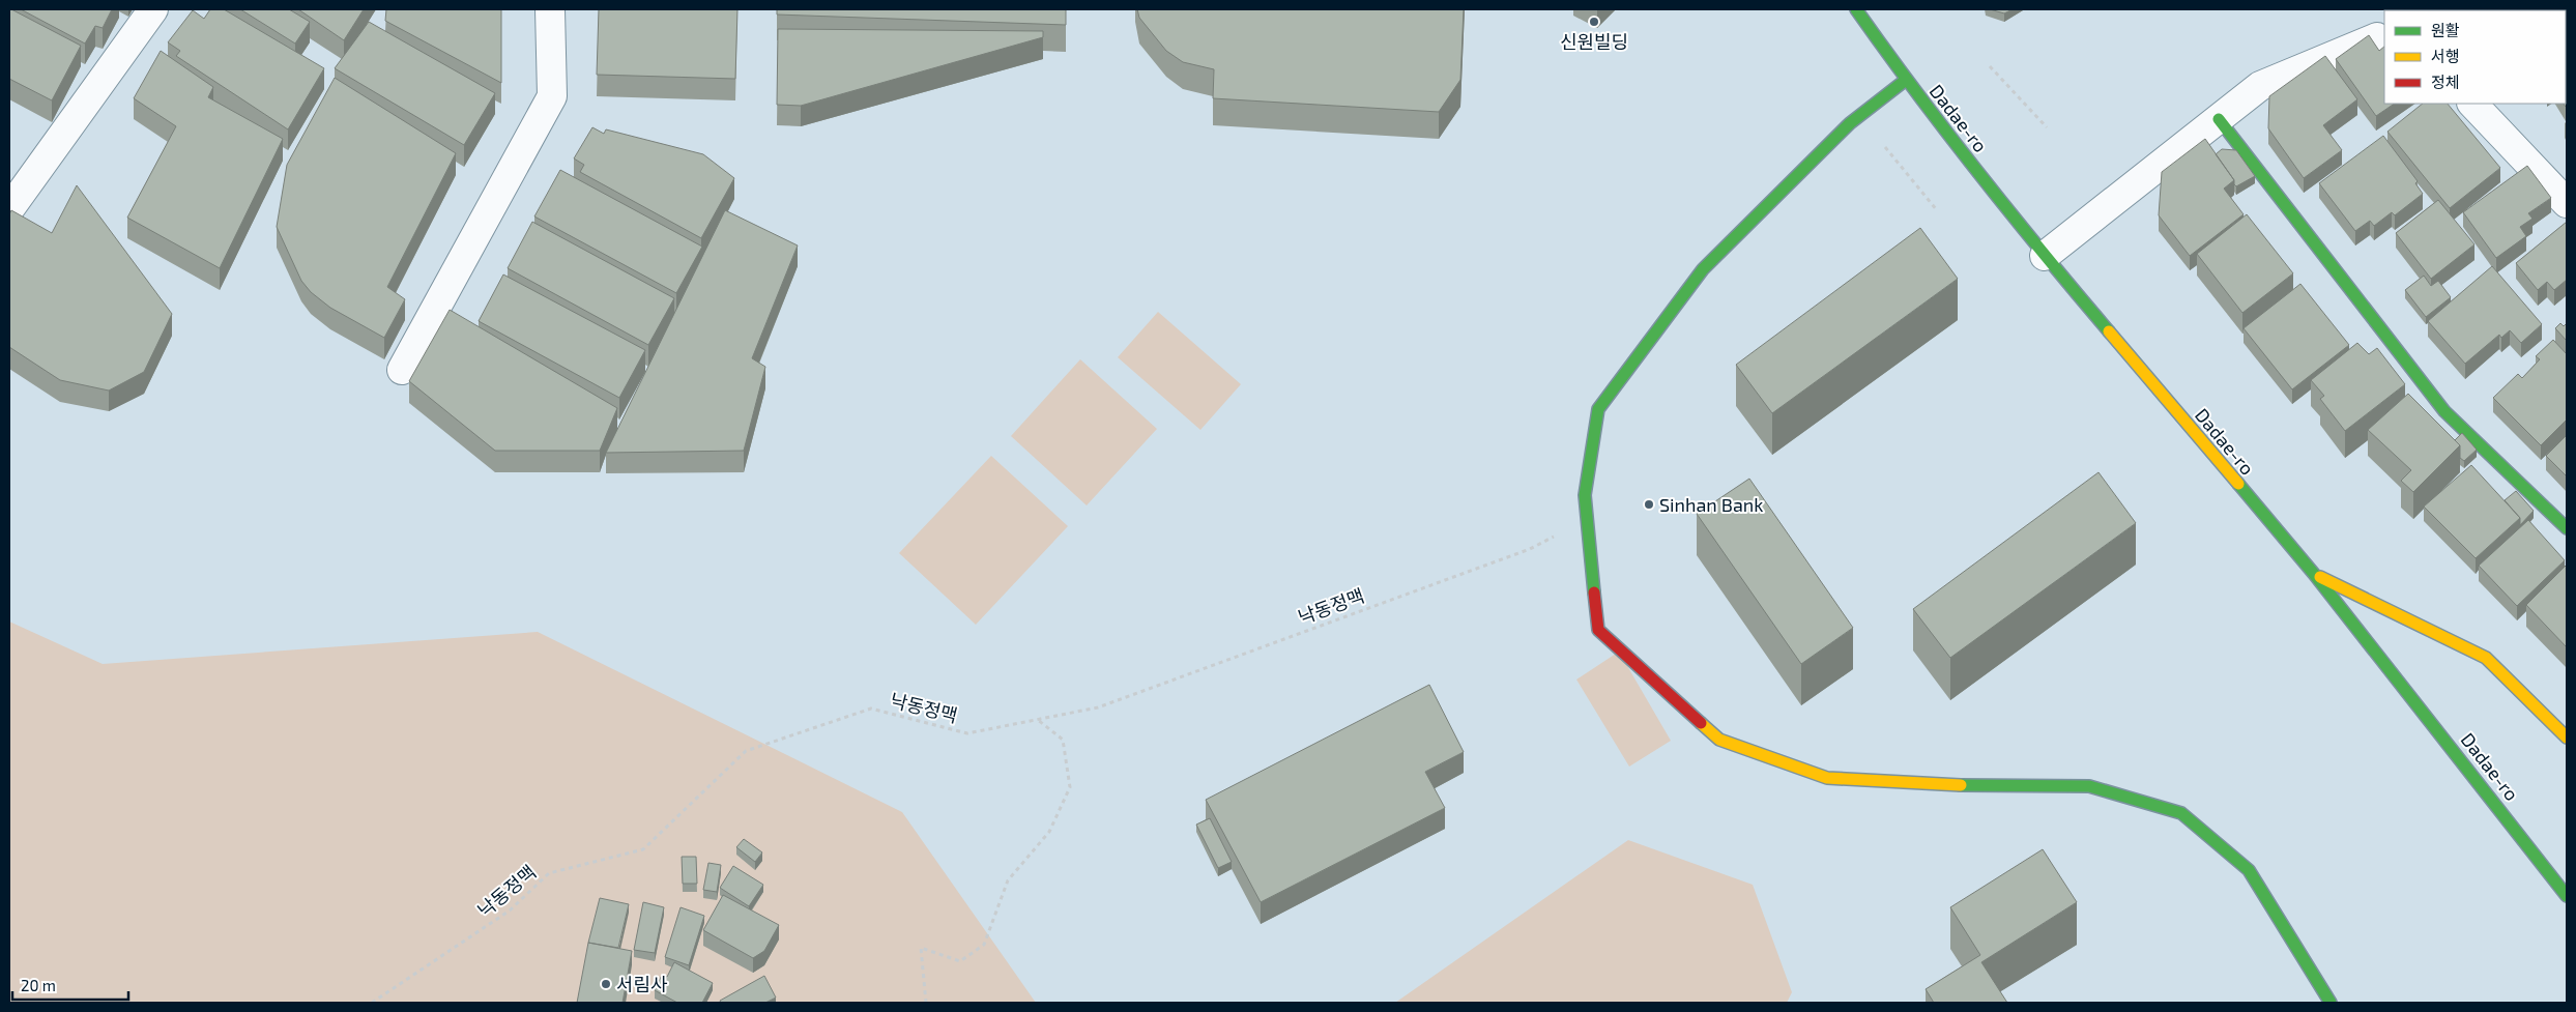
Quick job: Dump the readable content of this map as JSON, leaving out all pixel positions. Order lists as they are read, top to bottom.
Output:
{
  "streets": {
    "street": ["Dadae-ro"],
    "path": ["낙동정맥"]
  },
  "places": ["신원빌딩", "Sinhan Bank", "서림사"],
  "legend": ["원활", "서행", "정체"],
  "scale_bar": "20 m"
}
